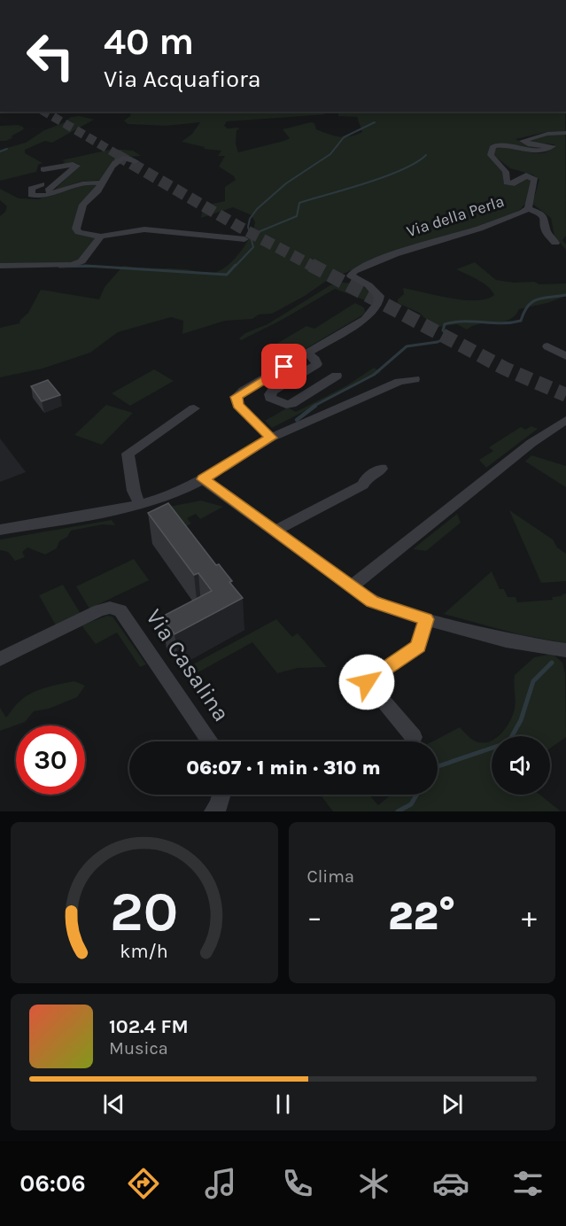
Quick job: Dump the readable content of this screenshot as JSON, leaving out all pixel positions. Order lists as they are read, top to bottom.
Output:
{
  "streets": {
    "street": ["Via della Perla", "Via Casalina"]
  },
  "page": {
    "turn": ["40 m", "Via Acquafiora"],
    "limit": "30",
    "trip": "06:07 · 1 min · 310 m",
    "tile": "Clima",
    "heat": ["−", "22°", "+"],
    "song": ["102.4 FM", "Musica"],
    "tabs": "06:06",
    "gauge": ["20", "km/h"]
  }
}
